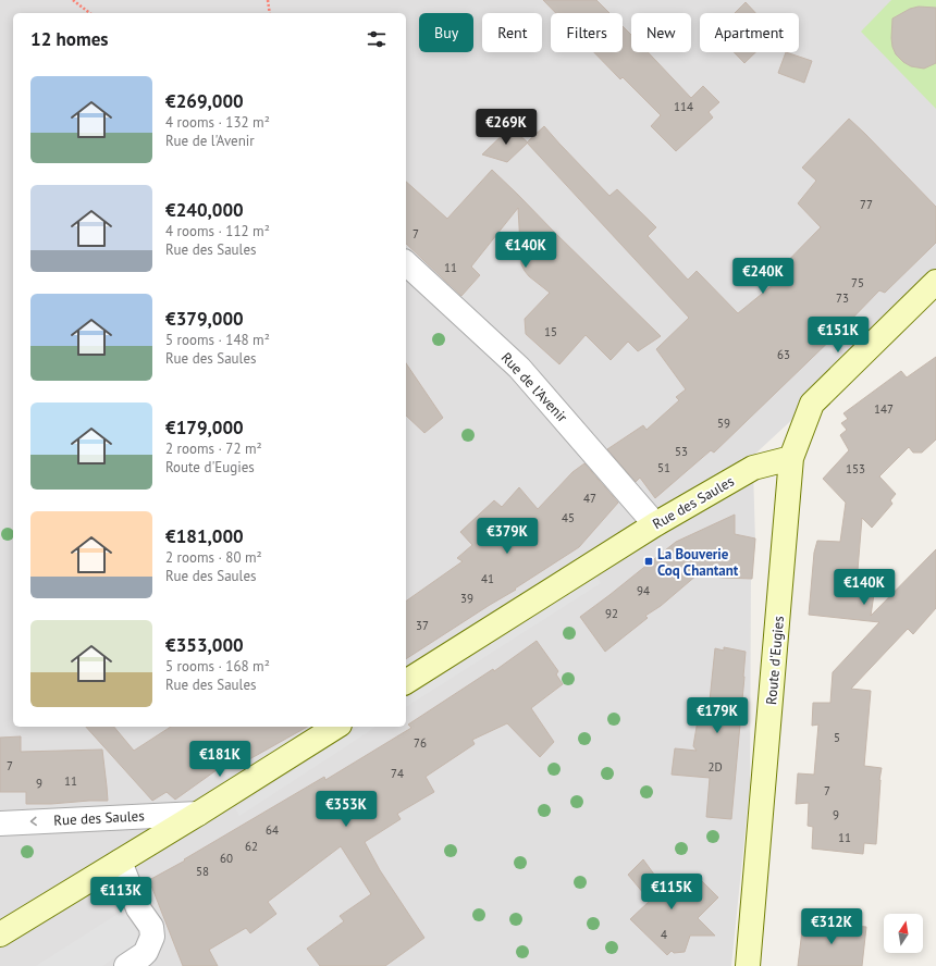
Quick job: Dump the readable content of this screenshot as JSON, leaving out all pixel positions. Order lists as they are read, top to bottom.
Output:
{
  "streets": {
    "street": ["Rue de l'Avenir", "Rue des Saules", "Route d'Eugies"]
  },
  "crossings": [
    ["Rue de l'Avenir", "Rue des Saules"],
    ["Rue des Saules", "Route d'Eugies"]
  ],
  "places": {
    "transit": ["La Bouverie Coq Chantant"]
  },
  "house_numbers": [
    "114",
    "77",
    "7",
    "11",
    "75",
    "73",
    "15",
    "63",
    "147",
    "59",
    "53",
    "51",
    "153",
    "47",
    "45",
    "41",
    "94",
    "39",
    "92",
    "37",
    "5",
    "76",
    "7",
    "2D",
    "74",
    "11",
    "9",
    "7",
    "9",
    "64",
    "11",
    "62",
    "60",
    "58",
    "4"
  ],
  "north": "top",
  "page": {
    "chip": [
      "Buy",
      "Rent",
      "Filters",
      "New",
      "Apartment"
    ],
    "heading": "12 homes",
    "list": [
      {
        "name": "€269,000",
        "note": "4 rooms · 132 m² · Rue de l'Avenir"
      },
      {
        "name": "€240,000",
        "note": "4 rooms · 112 m² · Rue des Saules"
      },
      {
        "name": "€379,000",
        "note": "5 rooms · 148 m² · Rue des Saules"
      },
      {
        "name": "€179,000",
        "note": "2 rooms · 72 m² · Route d'Eugies"
      },
      {
        "name": "€181,000",
        "note": "2 rooms · 80 m² · Rue des Saules"
      },
      {
        "name": "€353,000",
        "note": "5 rooms · 168 m² · Rue des Saules"
      }
    ],
    "price": [
      "€269K",
      "€140K",
      "€240K",
      "€151K",
      "€379K",
      "€140K",
      "€179K",
      "€181K",
      "€353K",
      "€115K",
      "€113K",
      "€312K"
    ]
  }
}
